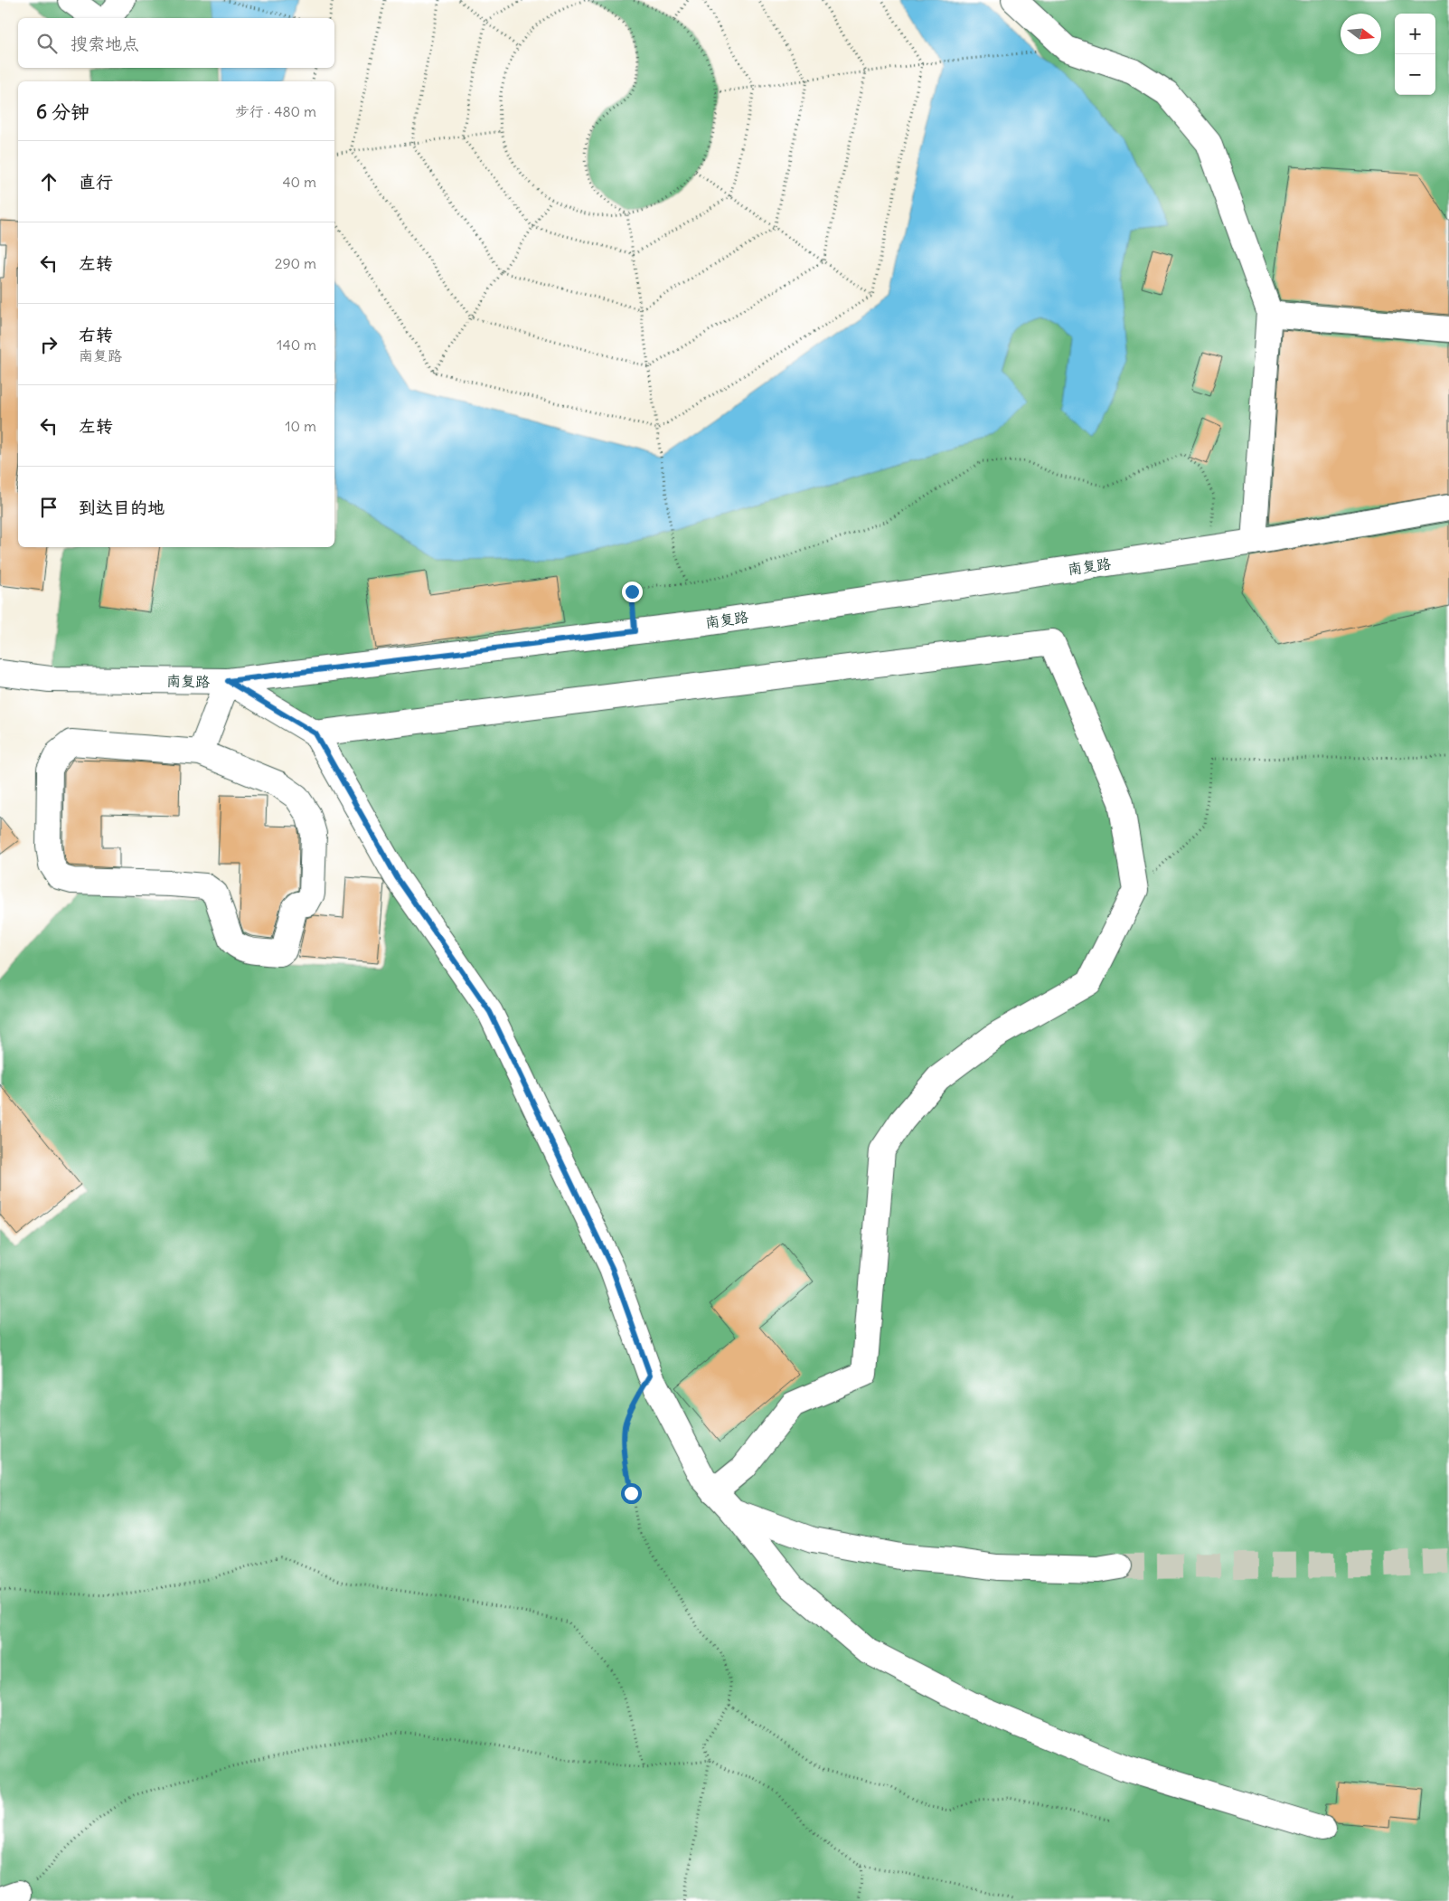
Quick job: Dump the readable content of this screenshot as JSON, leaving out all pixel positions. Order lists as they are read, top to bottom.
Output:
{
  "streets": {
    "street": ["南复路"]
  },
  "north": "right",
  "page": {
    "map_buttons": ["+", "−"],
    "search": "搜索地点",
    "heading": ["6 分钟", "步行 · 480 m"],
    "list": [
      ["直行", "40 m"],
      ["左转", "290 m"],
      ["右转", "南复路", "140 m"],
      ["左转", "10 m"],
      "到达目的地"
    ]
  }
}
